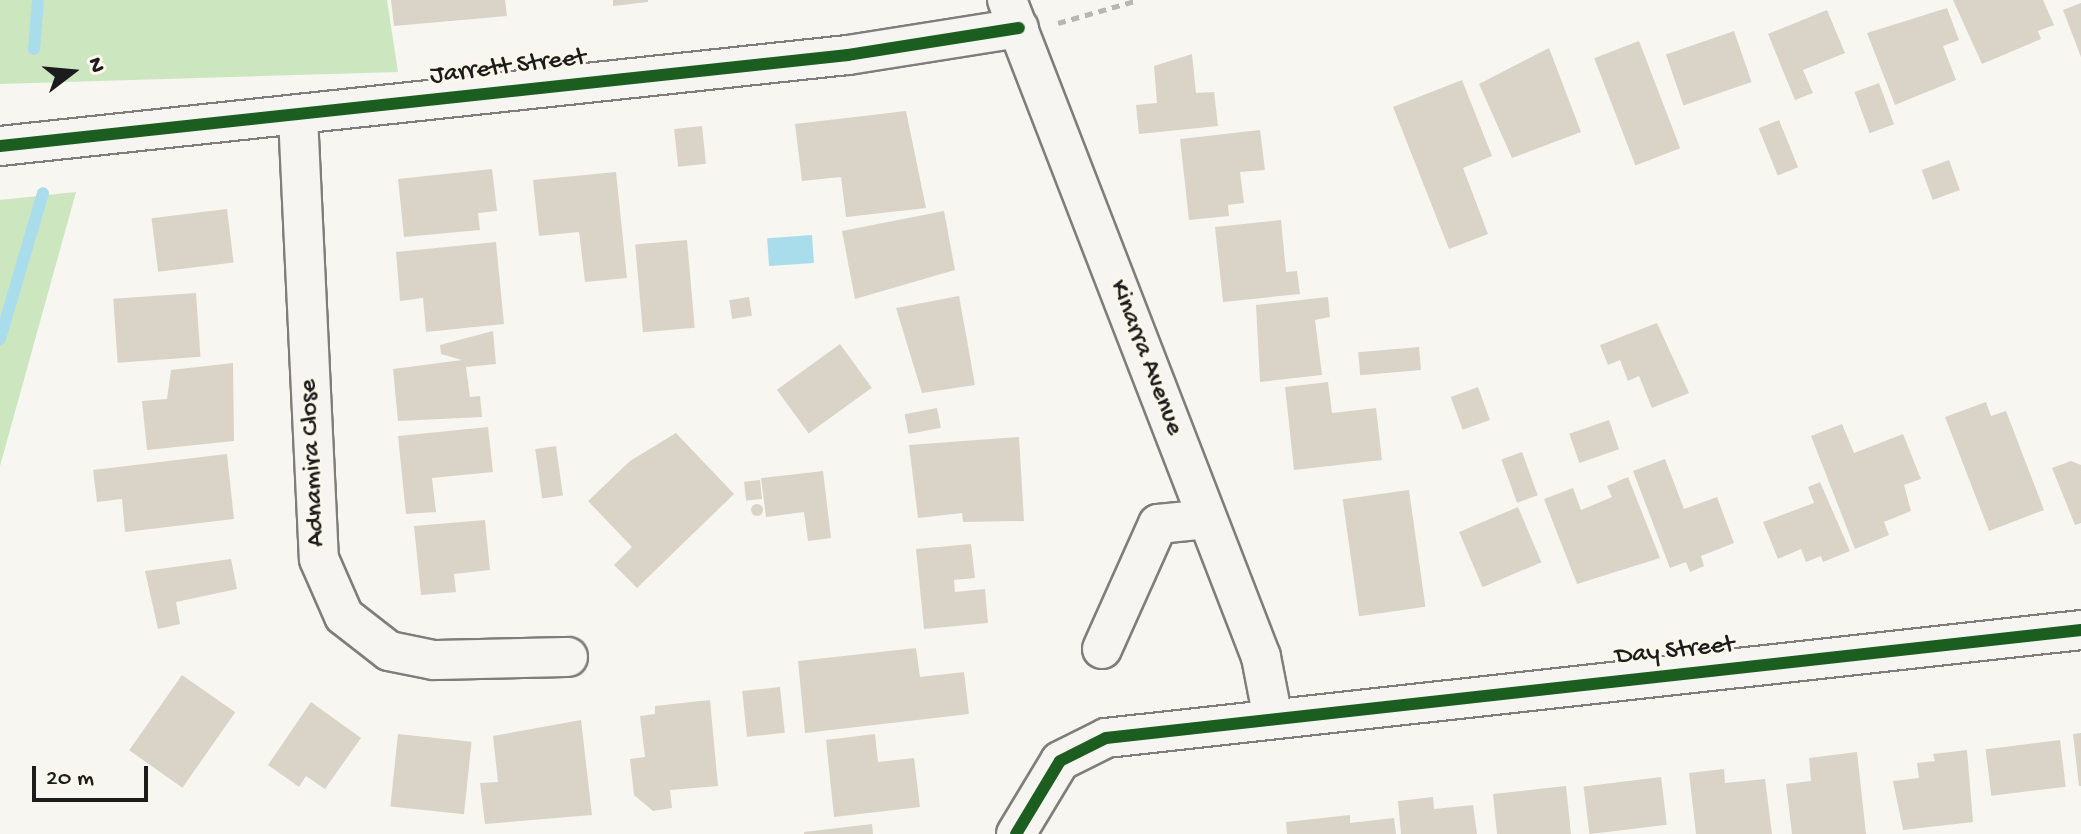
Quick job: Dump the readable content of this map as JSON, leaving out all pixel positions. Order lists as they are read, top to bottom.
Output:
{
  "streets": {
    "street": [
      "Jarrett Street",
      "Kinarra Avenue",
      "Adnamira Close",
      "Day Street"
    ]
  },
  "crossings": [
    ["Jarrett Street", "Kinarra Avenue"],
    ["Jarrett Street", "Adnamira Close"],
    ["Kinarra Avenue", "Day Street"]
  ],
  "scale_bar": "20 m",
  "north": "right"
}
